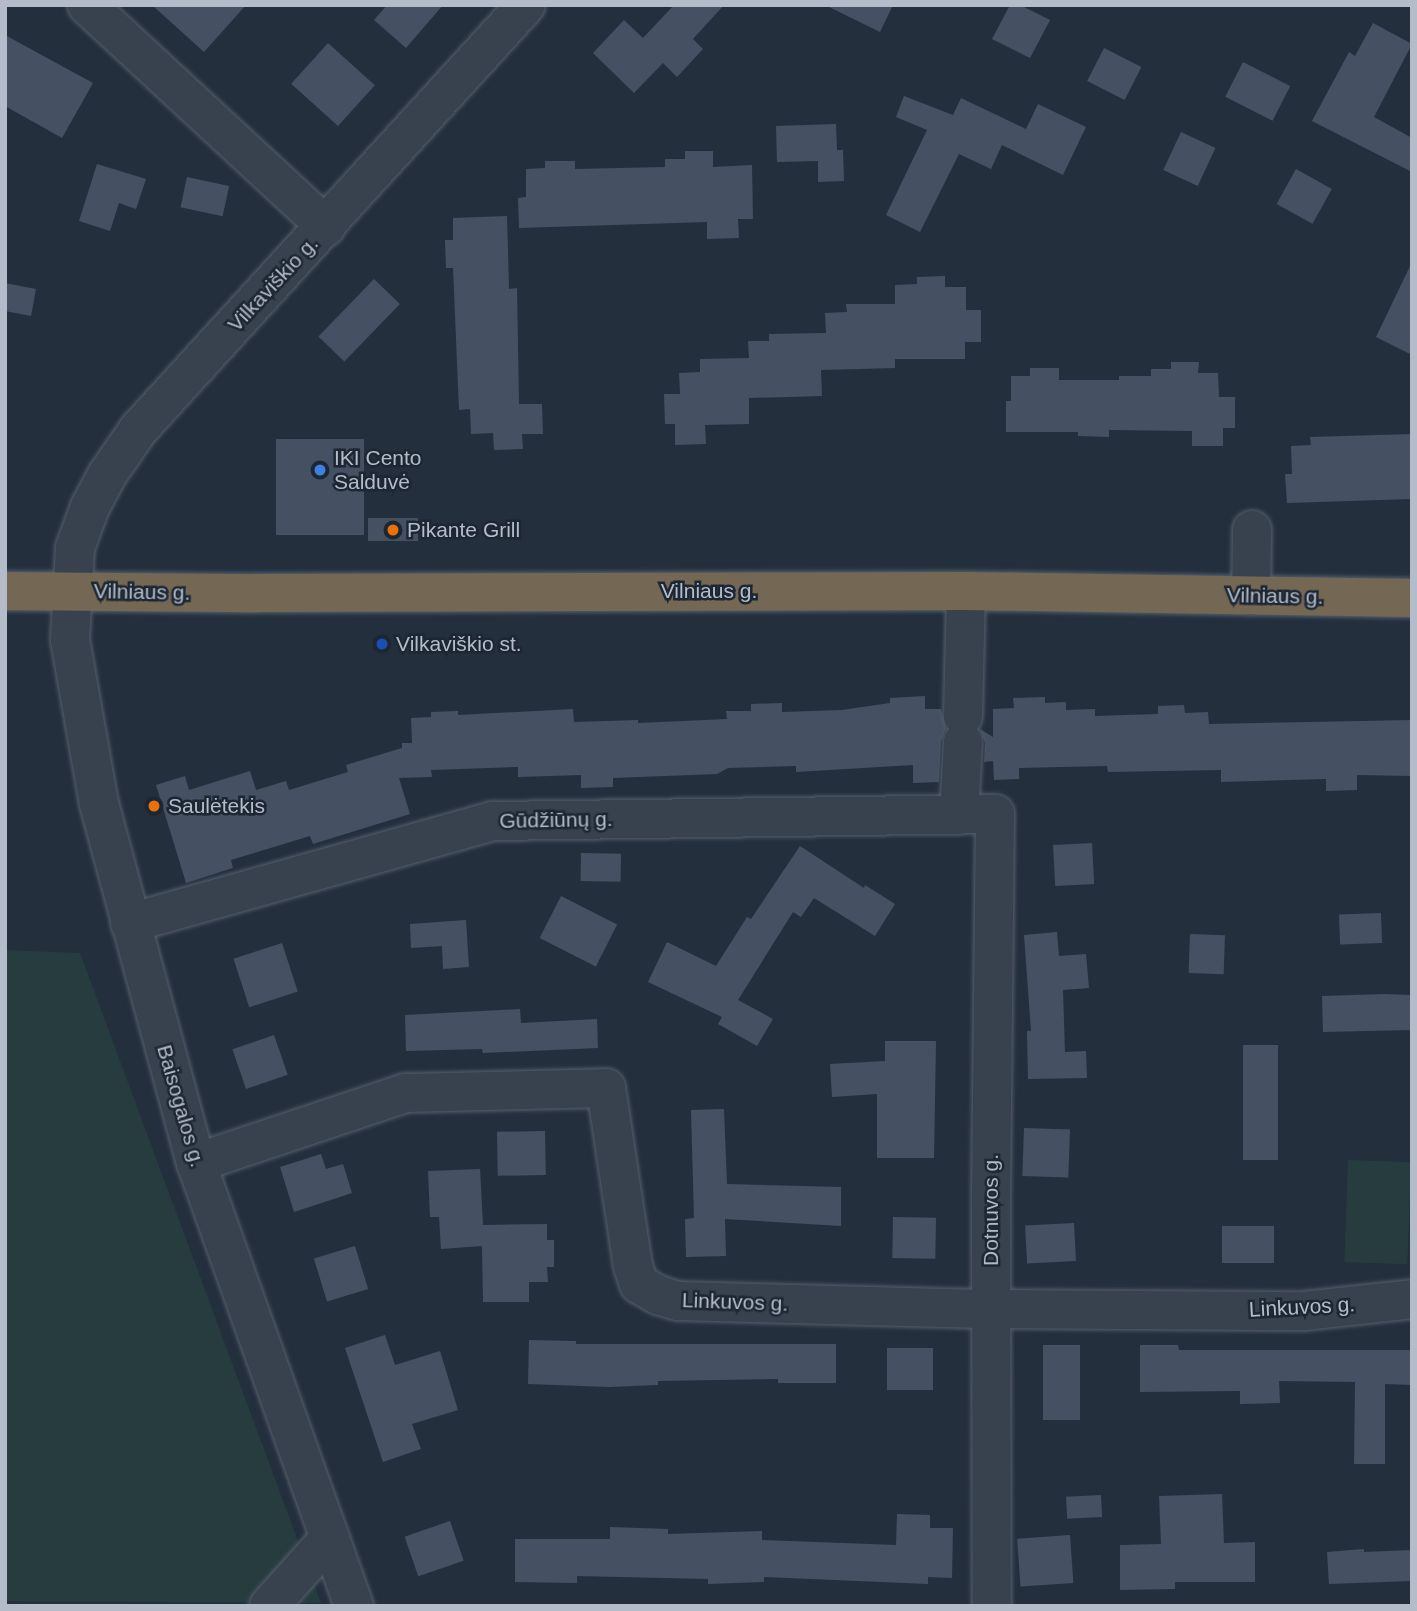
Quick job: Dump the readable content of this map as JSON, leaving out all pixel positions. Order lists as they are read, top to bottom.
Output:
{
  "streets": {
    "highway": ["Vilniaus g."],
    "street": [
      "Vilkaviškio g.",
      "Gūdžiūnų g.",
      "Baisogalos g.",
      "Dotnuvos g.",
      "Linkuvos g."
    ]
  },
  "crossings": [
    ["Vilkaviškio g.", "Vilniaus g."],
    ["Vilkaviškio g.", "Baisogalos g."],
    ["Vilniaus g.", "Baisogalos g."],
    ["Vilniaus g.", "Dotnuvos g."],
    ["Gūdžiūnų g.", "Baisogalos g."],
    ["Gūdžiūnų g.", "Dotnuvos g."],
    ["Baisogalos g.", "Linkuvos g."],
    ["Dotnuvos g.", "Linkuvos g."]
  ],
  "places": [
    "IKI Cento Salduvė",
    "Pikante Grill",
    "Vilkaviškio st.",
    "Saulėtekis"
  ]
}
